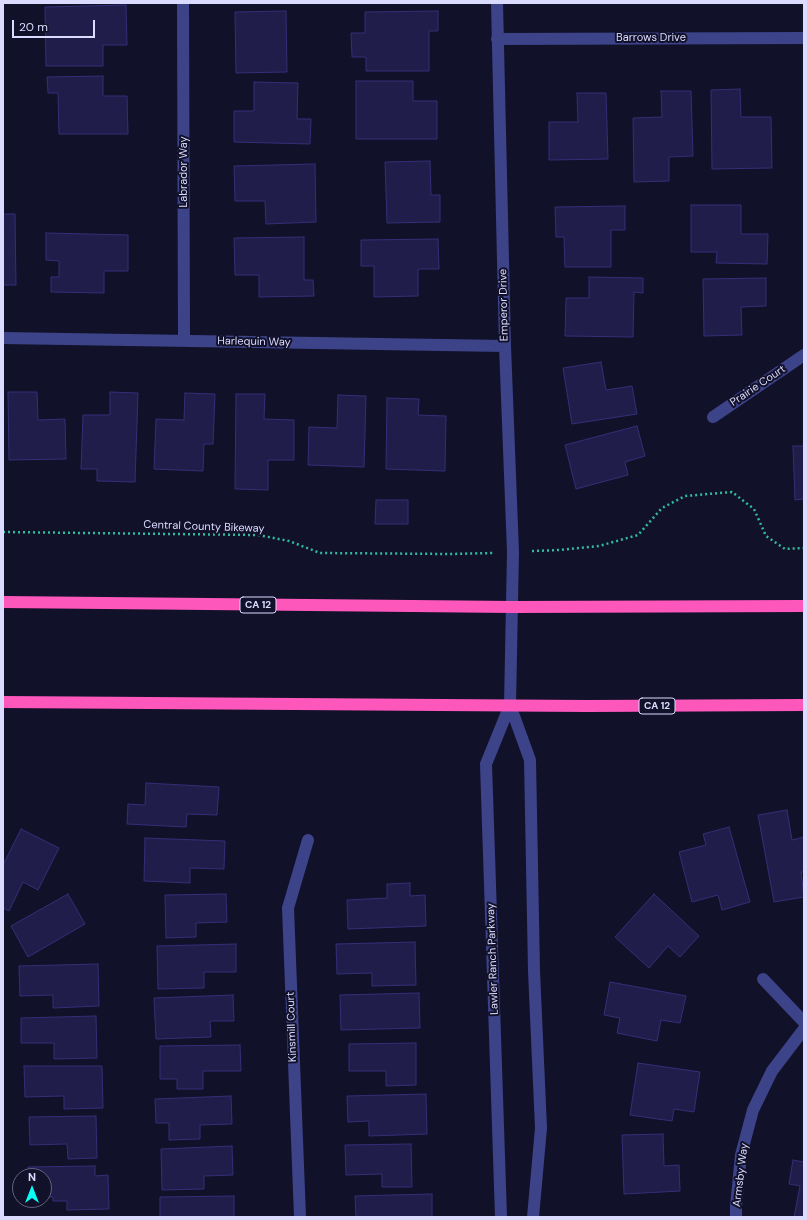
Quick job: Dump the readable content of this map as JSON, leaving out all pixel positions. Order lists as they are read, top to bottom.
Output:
{
  "streets": {
    "highway": ["CA 12"],
    "street": [
      "Barrows Drive",
      "Labrador Way",
      "Emperor Drive",
      "Harlequin Way",
      "Prairie Court",
      "Lawler Ranch Parkway",
      "Kinsmill Court",
      "Armsby Way"
    ],
    "path": ["Central County Bikeway"]
  },
  "crossings": [
    ["Barrows Drive", "Emperor Drive"],
    ["Labrador Way", "Harlequin Way"],
    ["Emperor Drive", "Harlequin Way"],
    ["Emperor Drive", "CA 12"],
    ["Emperor Drive", "Lawler Ranch Parkway"],
    ["CA 12", "Lawler Ranch Parkway"]
  ],
  "scale_bar": "20 m",
  "north": "top"
}
